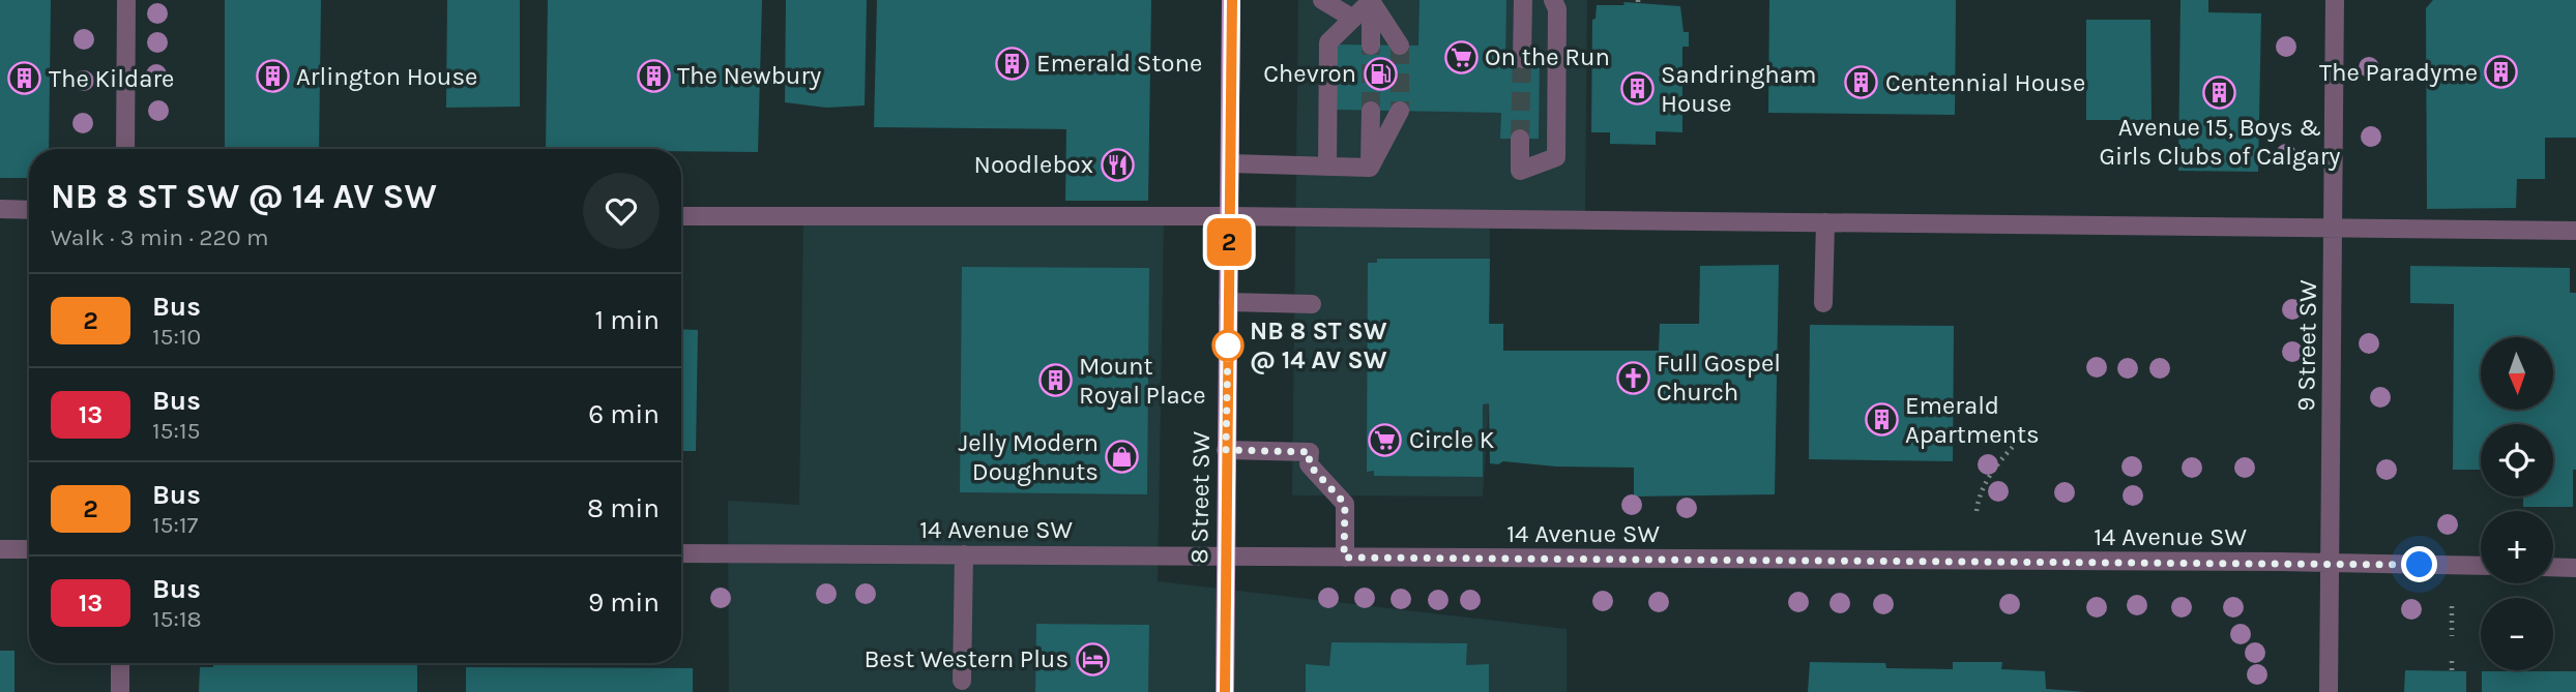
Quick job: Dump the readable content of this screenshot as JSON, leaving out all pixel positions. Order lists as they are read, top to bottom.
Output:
{
  "streets": {
    "main road": ["8 Street SW"],
    "street": ["9 Street SW", "14 Avenue SW"]
  },
  "crossings": [
    ["9 Street SW", "14 Avenue SW"],
    ["8 Street SW", "14 Avenue SW"]
  ],
  "places": {
    "supermarket": ["On the Run", "Circle K"],
    "building": [
      "Emerald Stone",
      "The Paradyme",
      "The Newbury",
      "Arlington House",
      "The Kildare",
      "Centennial House",
      "Sandringham House",
      "Avenue 15, Boys & Girls Clubs of Calgary",
      "Mount Royal Place",
      "Emerald Apartments"
    ],
    "fuel station": ["Chevron"],
    "restaurant": ["Noodlebox"],
    "other": ["NB 8 ST SW @ 14 AV SW"],
    "church": ["Full Gospel Church"],
    "shop": ["Jelly Modern Doughnuts"],
    "hotel": ["Best Western Plus"]
  },
  "lines": ["bus line 2"],
  "north": "bottom",
  "page": {
    "on_map": "2",
    "heading": ["NB 8 ST SW @ 14 AV SW", "Walk · 3 min · 220 m"],
    "list": [
      {
        "mark": "2",
        "name": "Bus",
        "note": "15:10",
        "value": "1 min"
      },
      {
        "mark": "13",
        "name": "Bus",
        "note": "15:15",
        "value": "6 min"
      },
      {
        "mark": "2",
        "name": "Bus",
        "note": "15:17",
        "value": "8 min"
      },
      {
        "mark": "13",
        "name": "Bus",
        "note": "15:18",
        "value": "9 min"
      }
    ],
    "map_buttons": ["+", "−"]
  }
}
